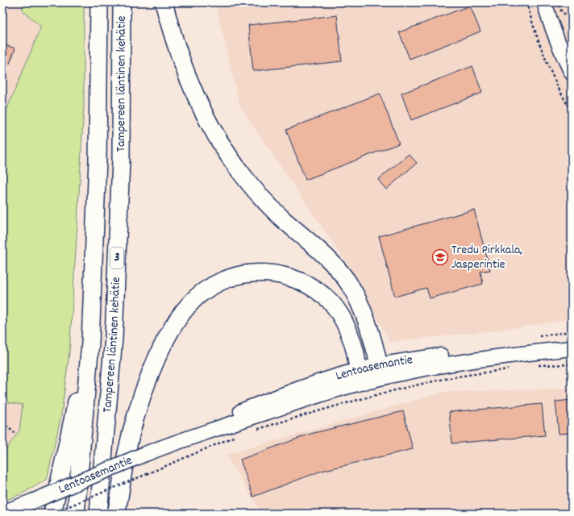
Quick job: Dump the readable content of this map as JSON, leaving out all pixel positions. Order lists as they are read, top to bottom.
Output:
{
  "streets": {
    "highway": ["Tampereen läntinen kehätie", "3"],
    "main road": ["Lentoasemantie"]
  },
  "places": {
    "school or university": ["Tredu Pirkkala, Jasperintie"]
  }
}
